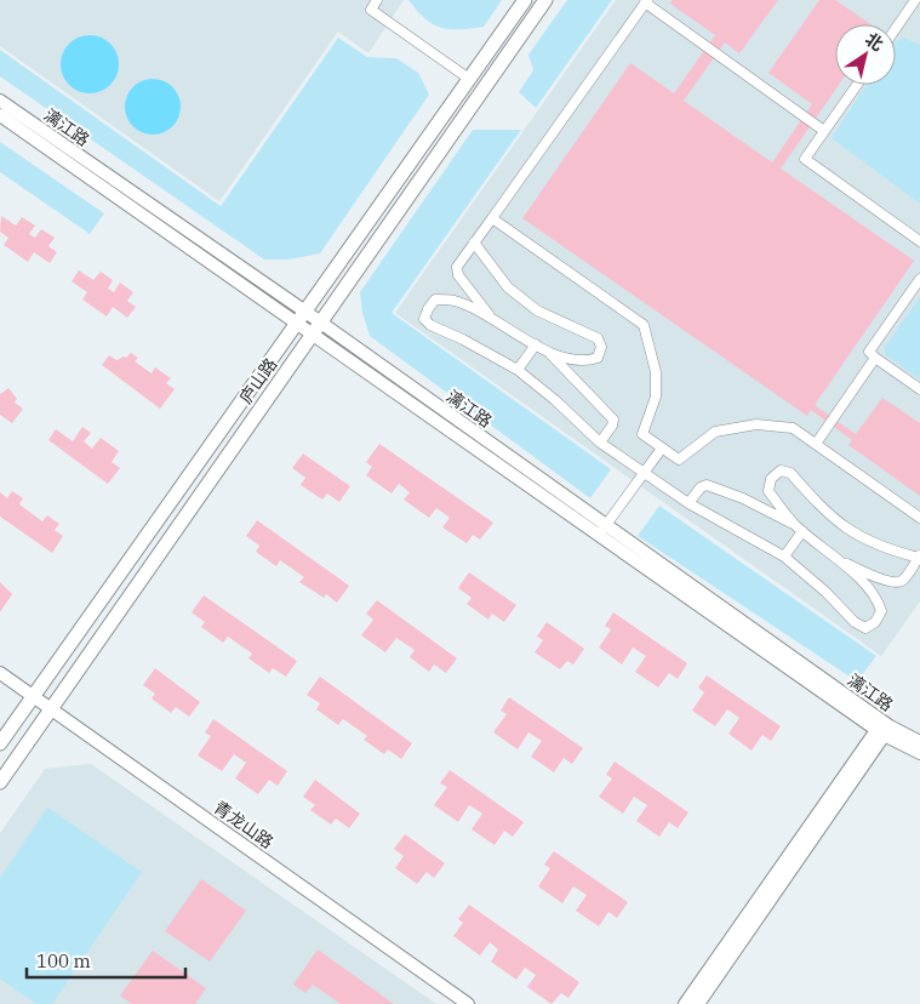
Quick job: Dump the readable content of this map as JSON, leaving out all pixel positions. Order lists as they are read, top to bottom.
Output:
{
  "streets": {
    "main road": ["庐山路"],
    "street": ["漓江路", "青龙山路"]
  },
  "crossings": [
    ["漓江路", "庐山路"],
    ["庐山路", "青龙山路"]
  ],
  "scale_bar": "100 m",
  "north": "top right"
}
